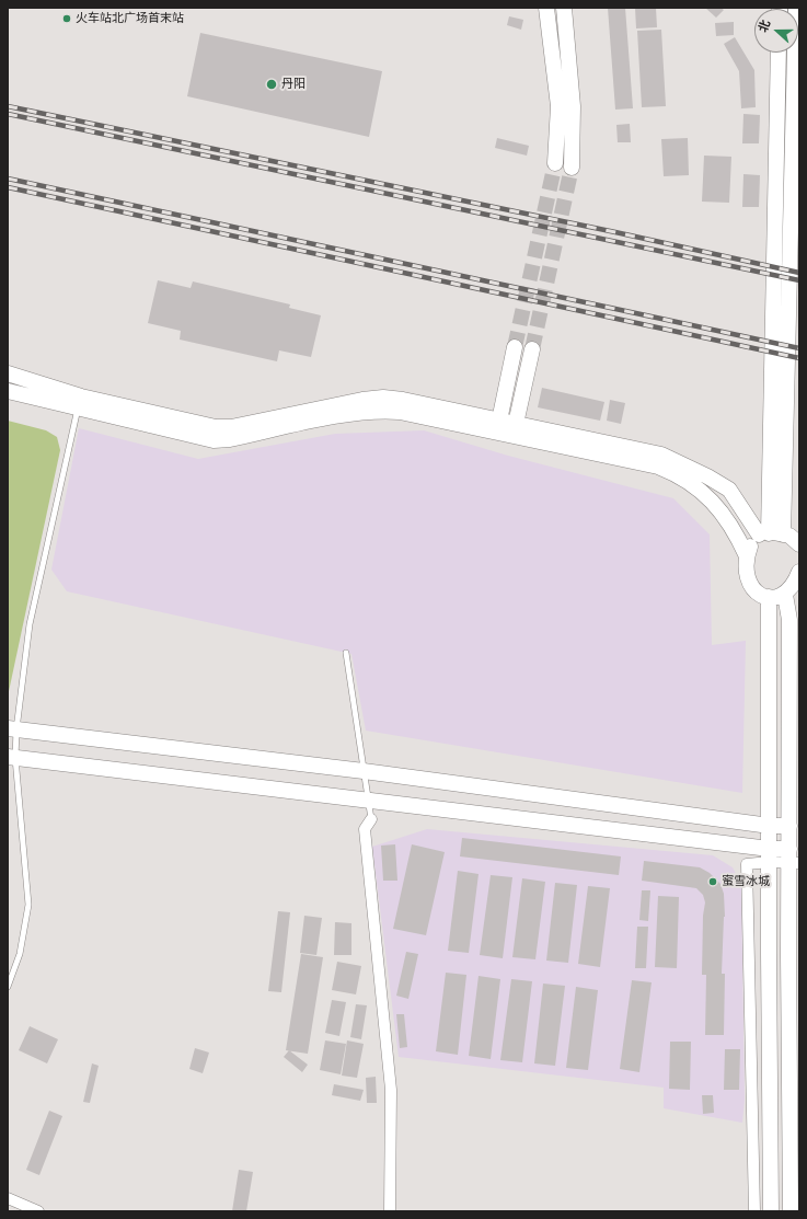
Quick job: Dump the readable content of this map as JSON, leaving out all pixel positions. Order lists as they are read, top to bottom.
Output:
{
  "places": ["火车站北广场首末站", "丹阳", "蜜雪冰城"],
  "north": "left"
}
